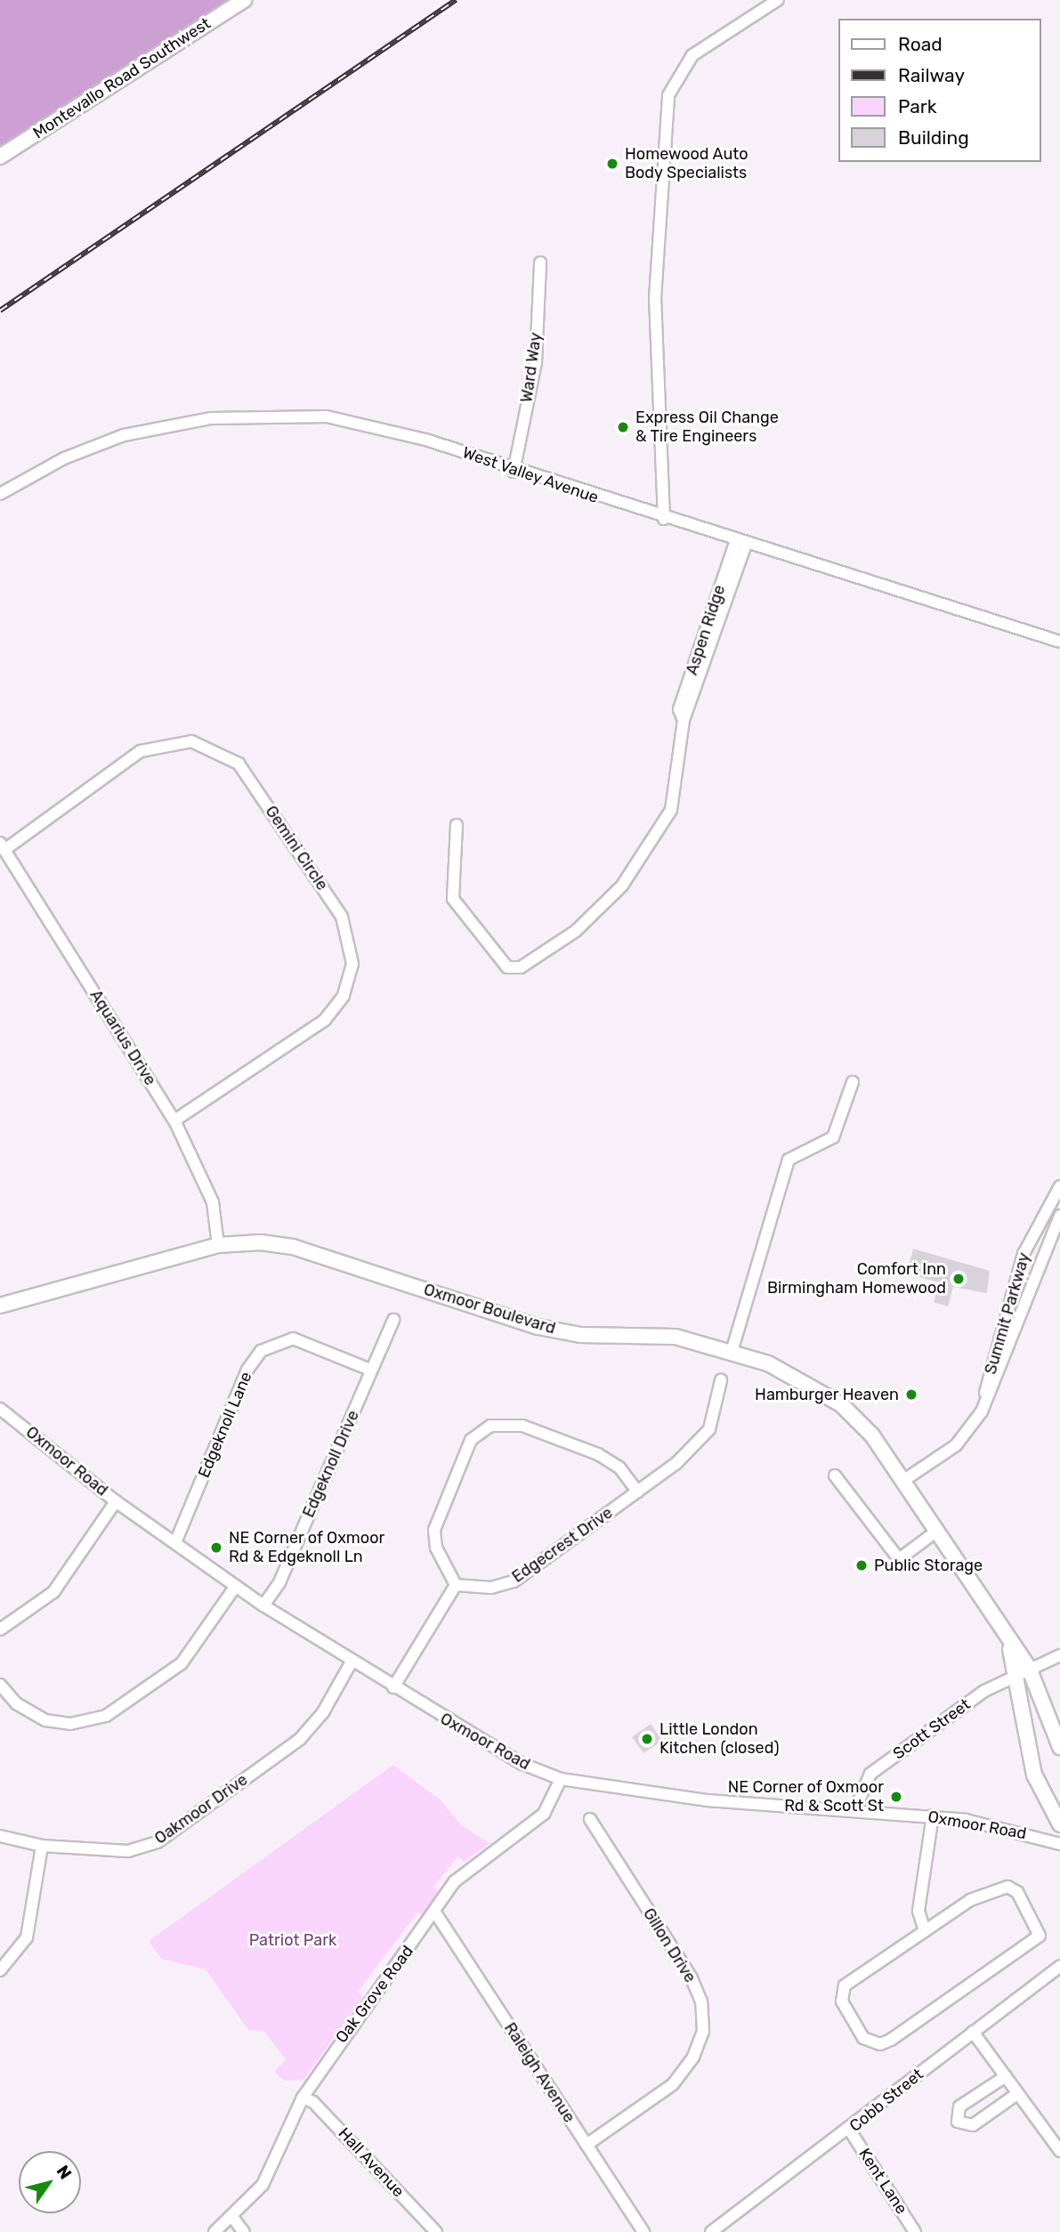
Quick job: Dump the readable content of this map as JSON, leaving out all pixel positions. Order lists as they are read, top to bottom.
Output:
{
  "streets": {
    "main road": ["Montevallo Road Southwest", "Oxmoor Boulevard"],
    "street": [
      "Ward Way",
      "West Valley Avenue",
      "Aspen Ridge",
      "Gemini Circle",
      "Aquarius Drive",
      "Summit Parkway",
      "Edgeknoll Lane",
      "Oxmoor Road",
      "Edgeknoll Drive",
      "Edgecrest Drive",
      "Scott Street",
      "Oakmoor Drive",
      "Gillon Drive",
      "Oak Grove Road",
      "Raleigh Avenue",
      "Cobb Street",
      "Hall Avenue",
      "Kent Lane"
    ]
  },
  "crossings": [
    ["Ward Way", "West Valley Avenue"],
    ["West Valley Avenue", "Aspen Ridge"],
    ["Gemini Circle", "Aquarius Drive"],
    ["Aquarius Drive", "Oxmoor Boulevard"],
    ["Oxmoor Boulevard", "Summit Parkway"],
    ["Oxmoor Boulevard", "Scott Street"],
    ["Edgeknoll Lane", "Oxmoor Road"],
    ["Edgeknoll Lane", "Edgeknoll Drive"],
    ["Oxmoor Road", "Edgeknoll Drive"],
    ["Oxmoor Road", "Scott Street"],
    ["Oxmoor Road", "Oakmoor Drive"],
    ["Oxmoor Road", "Oak Grove Road"],
    ["Gillon Drive", "Raleigh Avenue"],
    ["Oak Grove Road", "Raleigh Avenue"],
    ["Oak Grove Road", "Hall Avenue"],
    ["Cobb Street", "Kent Lane"]
  ],
  "parks": ["Patriot Park"],
  "places": [
    "Homewood Auto Body Specialists",
    "Express Oil Change & Tire Engineers",
    "Comfort Inn Birmingham Homewood",
    "Hamburger Heaven",
    "NE Corner of Oxmoor Rd & Edgeknoll Ln",
    "Public Storage",
    "Little London Kitchen (closed)",
    "NE Corner of Oxmoor Rd & Scott St"
  ],
  "legend": [
    "Road",
    "Railway",
    "Park",
    "Building"
  ],
  "north": "top right"
}
